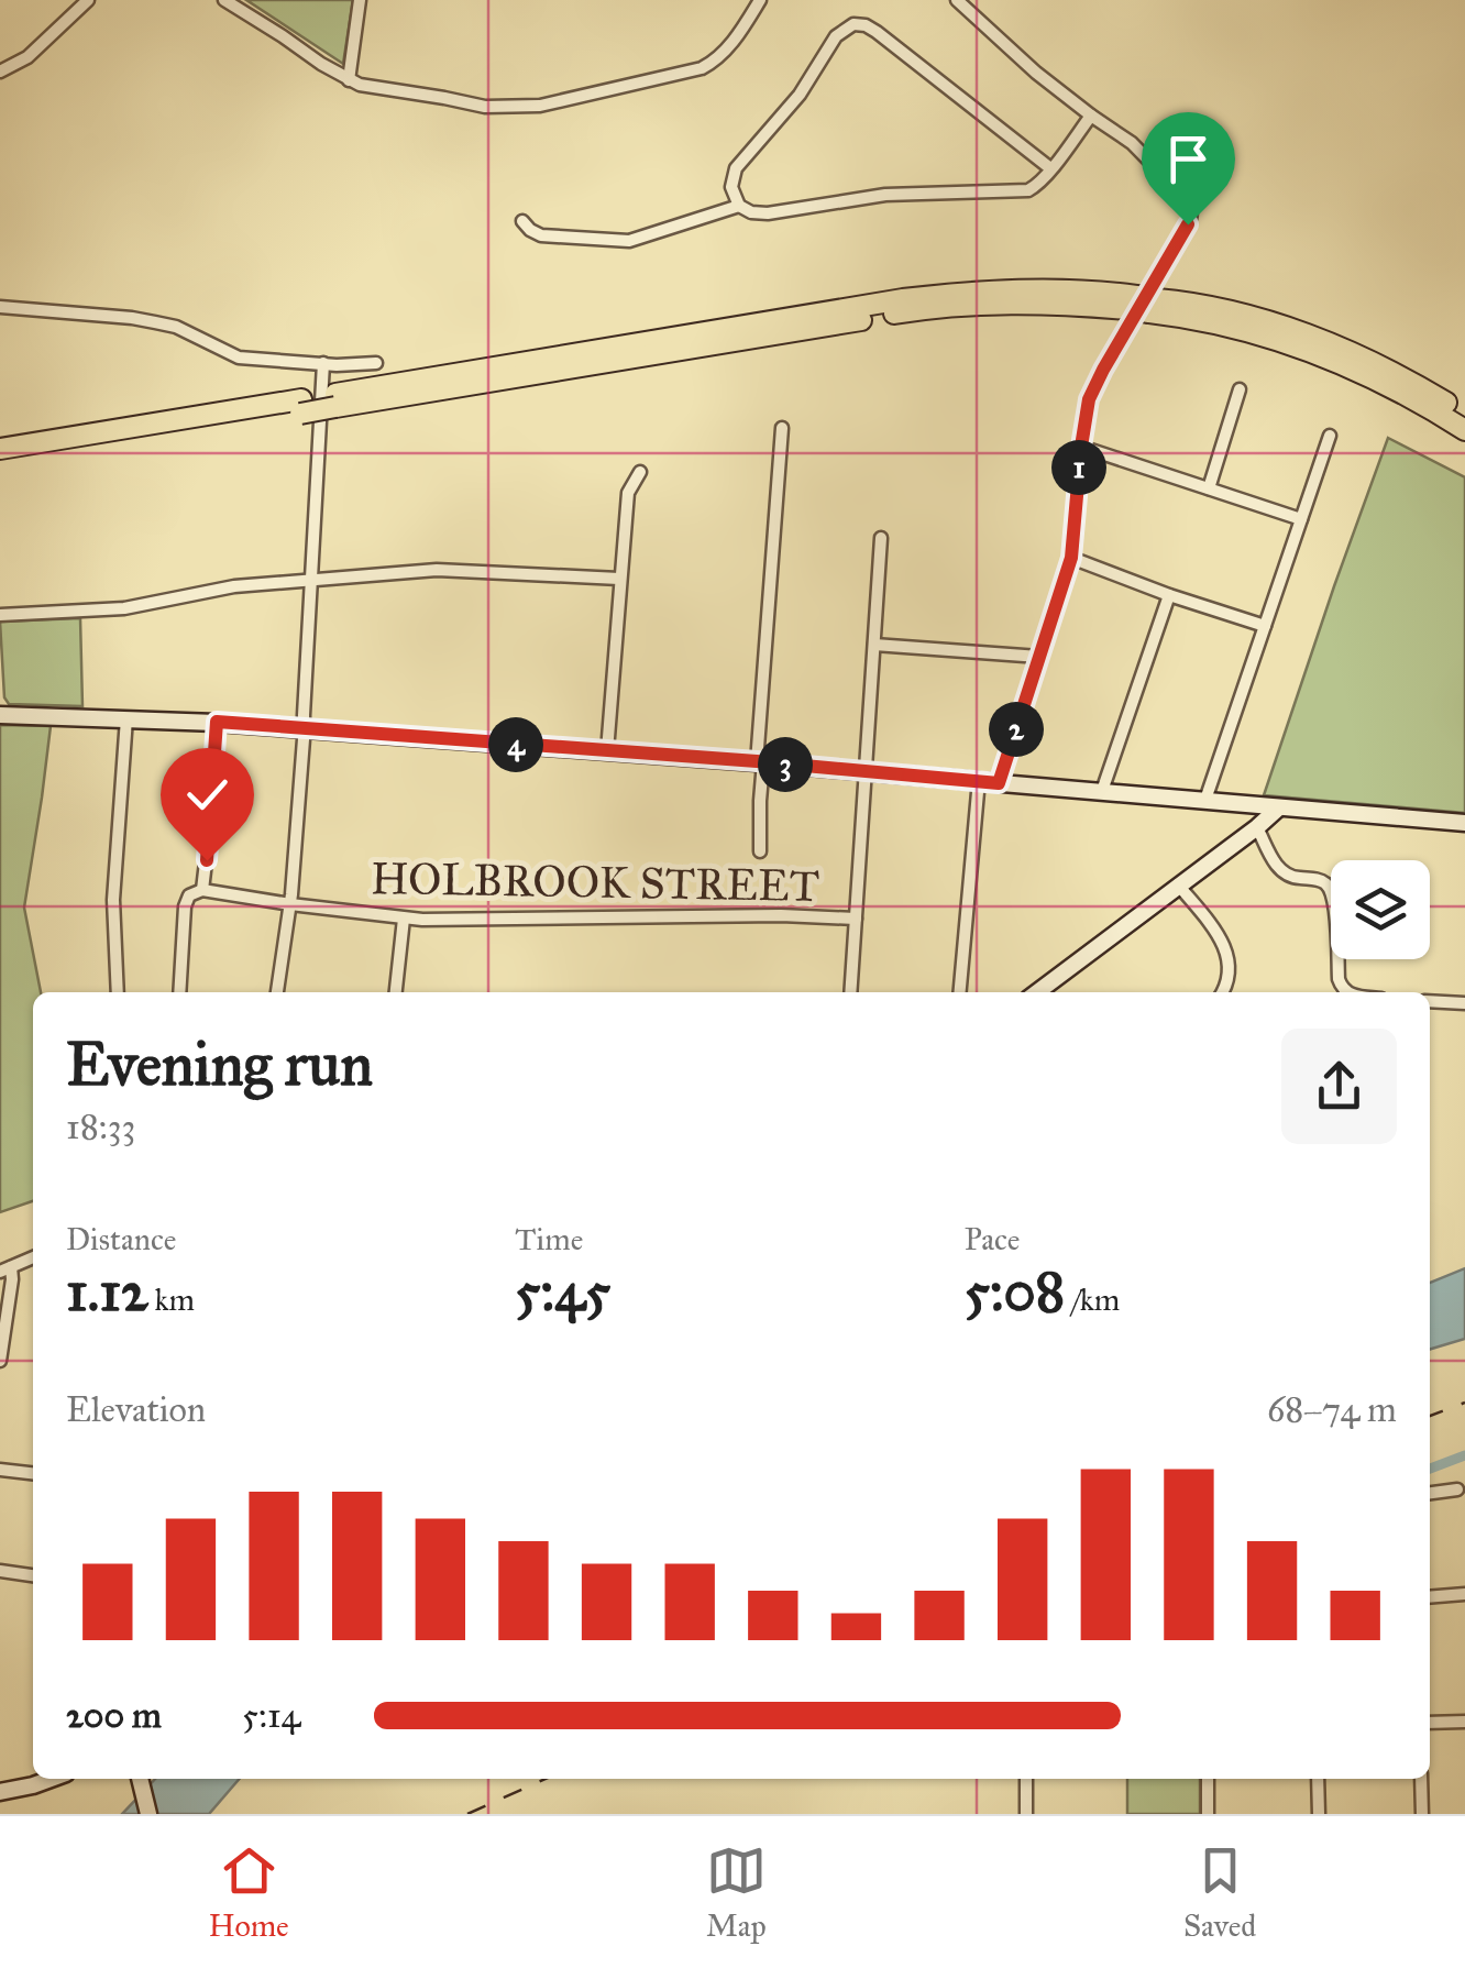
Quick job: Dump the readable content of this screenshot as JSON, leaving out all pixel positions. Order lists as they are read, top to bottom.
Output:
{
  "streets": {
    "street": ["HOLBROOK STREET"]
  },
  "page": {
    "pins": [
      "1",
      "2",
      "4",
      "3"
    ],
    "heading": ["Evening run", "18:33"],
    "stats": [
      ["Distance", "1.12 km"],
      ["Time", "5:45"],
      ["Pace", "5:08 /km"]
    ],
    "chart": ["Elevation", "68–74 m"],
    "list": [
      {
        "name": "200 m",
        "note": "5:14"
      }
    ],
    "tabs": ["Home", "Map", "Saved"]
  }
}
